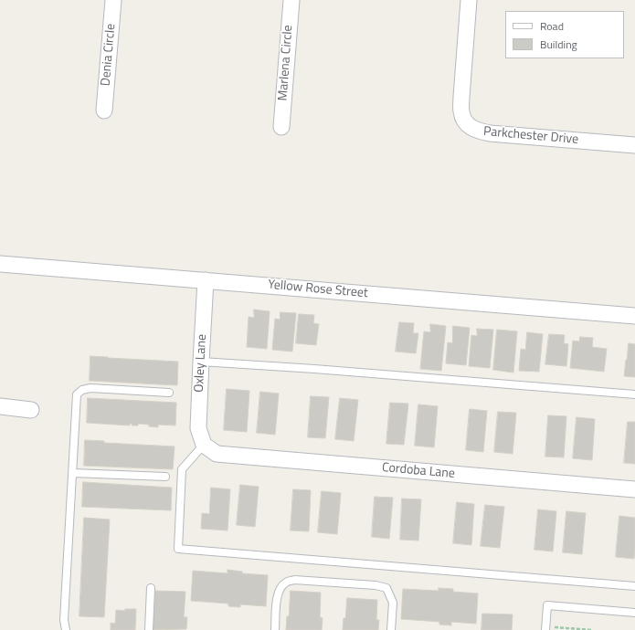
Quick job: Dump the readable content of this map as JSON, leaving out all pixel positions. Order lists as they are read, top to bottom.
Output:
{
  "streets": {
    "street": [
      "Denia Circle",
      "Marlena Circle",
      "Parkchester Drive",
      "Yellow Rose Street",
      "Oxley Lane",
      "Cordoba Lane"
    ]
  },
  "crossings": [
    ["Yellow Rose Street", "Oxley Lane"],
    ["Oxley Lane", "Cordoba Lane"]
  ],
  "legend": ["Road", "Building"]
}
